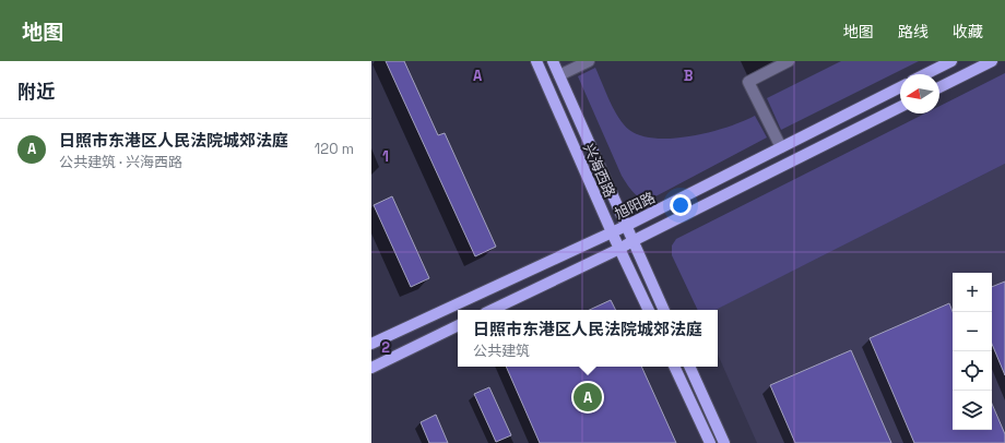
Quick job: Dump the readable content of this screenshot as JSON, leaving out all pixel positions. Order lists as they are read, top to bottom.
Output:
{
  "streets": {
    "main road": ["兴海西路", "旭阳路"]
  },
  "crossings": [
    ["兴海西路", "旭阳路"]
  ],
  "north": "left",
  "page": {
    "header": "地图",
    "nav": ["地图", "路线", "收藏"],
    "heading": "附近",
    "list": [
      {
        "mark": "A",
        "name": "日照市东港区人民法院城郊法庭",
        "note": "公共建筑 · 兴海西路",
        "value": "120 m"
      }
    ],
    "map_buttons": ["+", "−"],
    "popup": ["日照市东港区人民法院城郊法庭", "公共建筑"],
    "pins": "A"
  },
  "grid": {
    "columns": ["A", "B"],
    "rows": ["1", "2"]
  }
}
